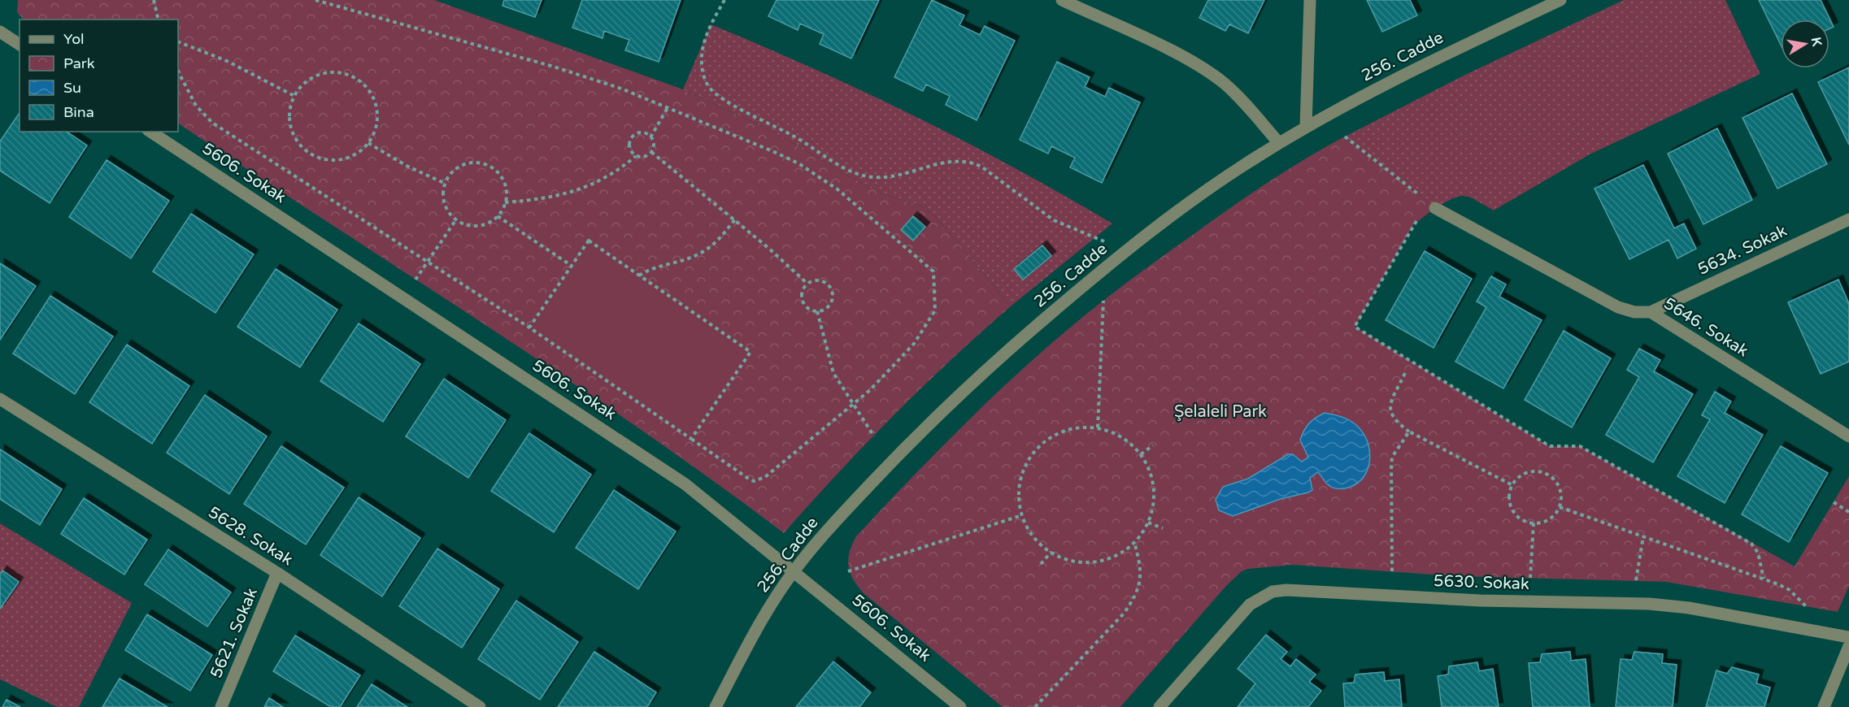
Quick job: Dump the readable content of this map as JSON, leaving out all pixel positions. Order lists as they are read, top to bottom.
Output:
{
  "streets": {
    "street": [
      "256. Cadde",
      "5606. Sokak",
      "5634. Sokak",
      "5646. Sokak",
      "5628. Sokak",
      "5630. Sokak",
      "5621. Sokak"
    ]
  },
  "crossings": [
    ["256. Cadde", "5606. Sokak"],
    ["5634. Sokak", "5646. Sokak"],
    ["5628. Sokak", "5621. Sokak"]
  ],
  "parks": ["Şelaleli Park"],
  "legend": [
    "Yol",
    "Park",
    "Su",
    "Bina"
  ],
  "north": "right"
}
